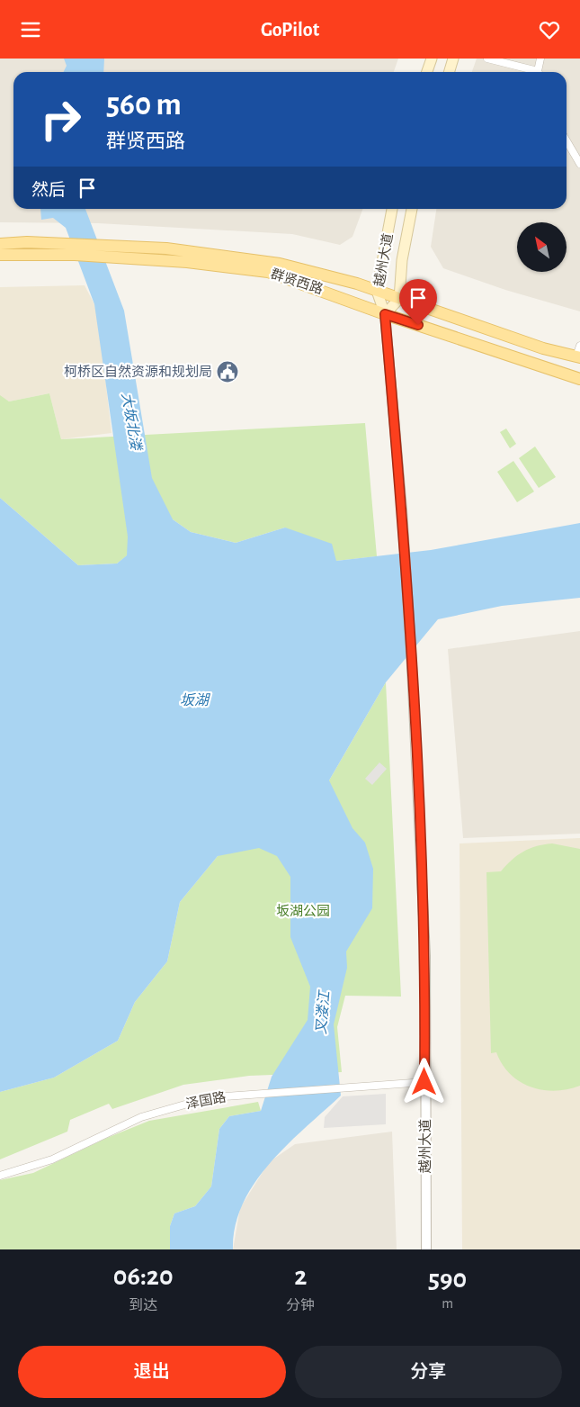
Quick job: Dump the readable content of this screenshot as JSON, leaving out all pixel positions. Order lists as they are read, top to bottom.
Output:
{
  "streets": {
    "main road": ["越州大道", "群贤西路"],
    "street": ["泽国路"]
  },
  "crossings": [
    ["越州大道", "群贤西路"],
    ["越州大道", "泽国路"]
  ],
  "water": ["大坂北溇", "坂湖", "叉溇江"],
  "parks": ["坂湖公园"],
  "places": {
    "public building": ["柯桥区自然资源和规划局"]
  },
  "north": "top left",
  "page": {
    "header": "GoPilot",
    "turn": ["560 m", "群贤西路"],
    "then": "然后",
    "eta": [
      "06:20",
      "到达",
      "2",
      "分钟",
      "590",
      "m"
    ],
    "buttons": ["退出", "分享"]
  }
}
